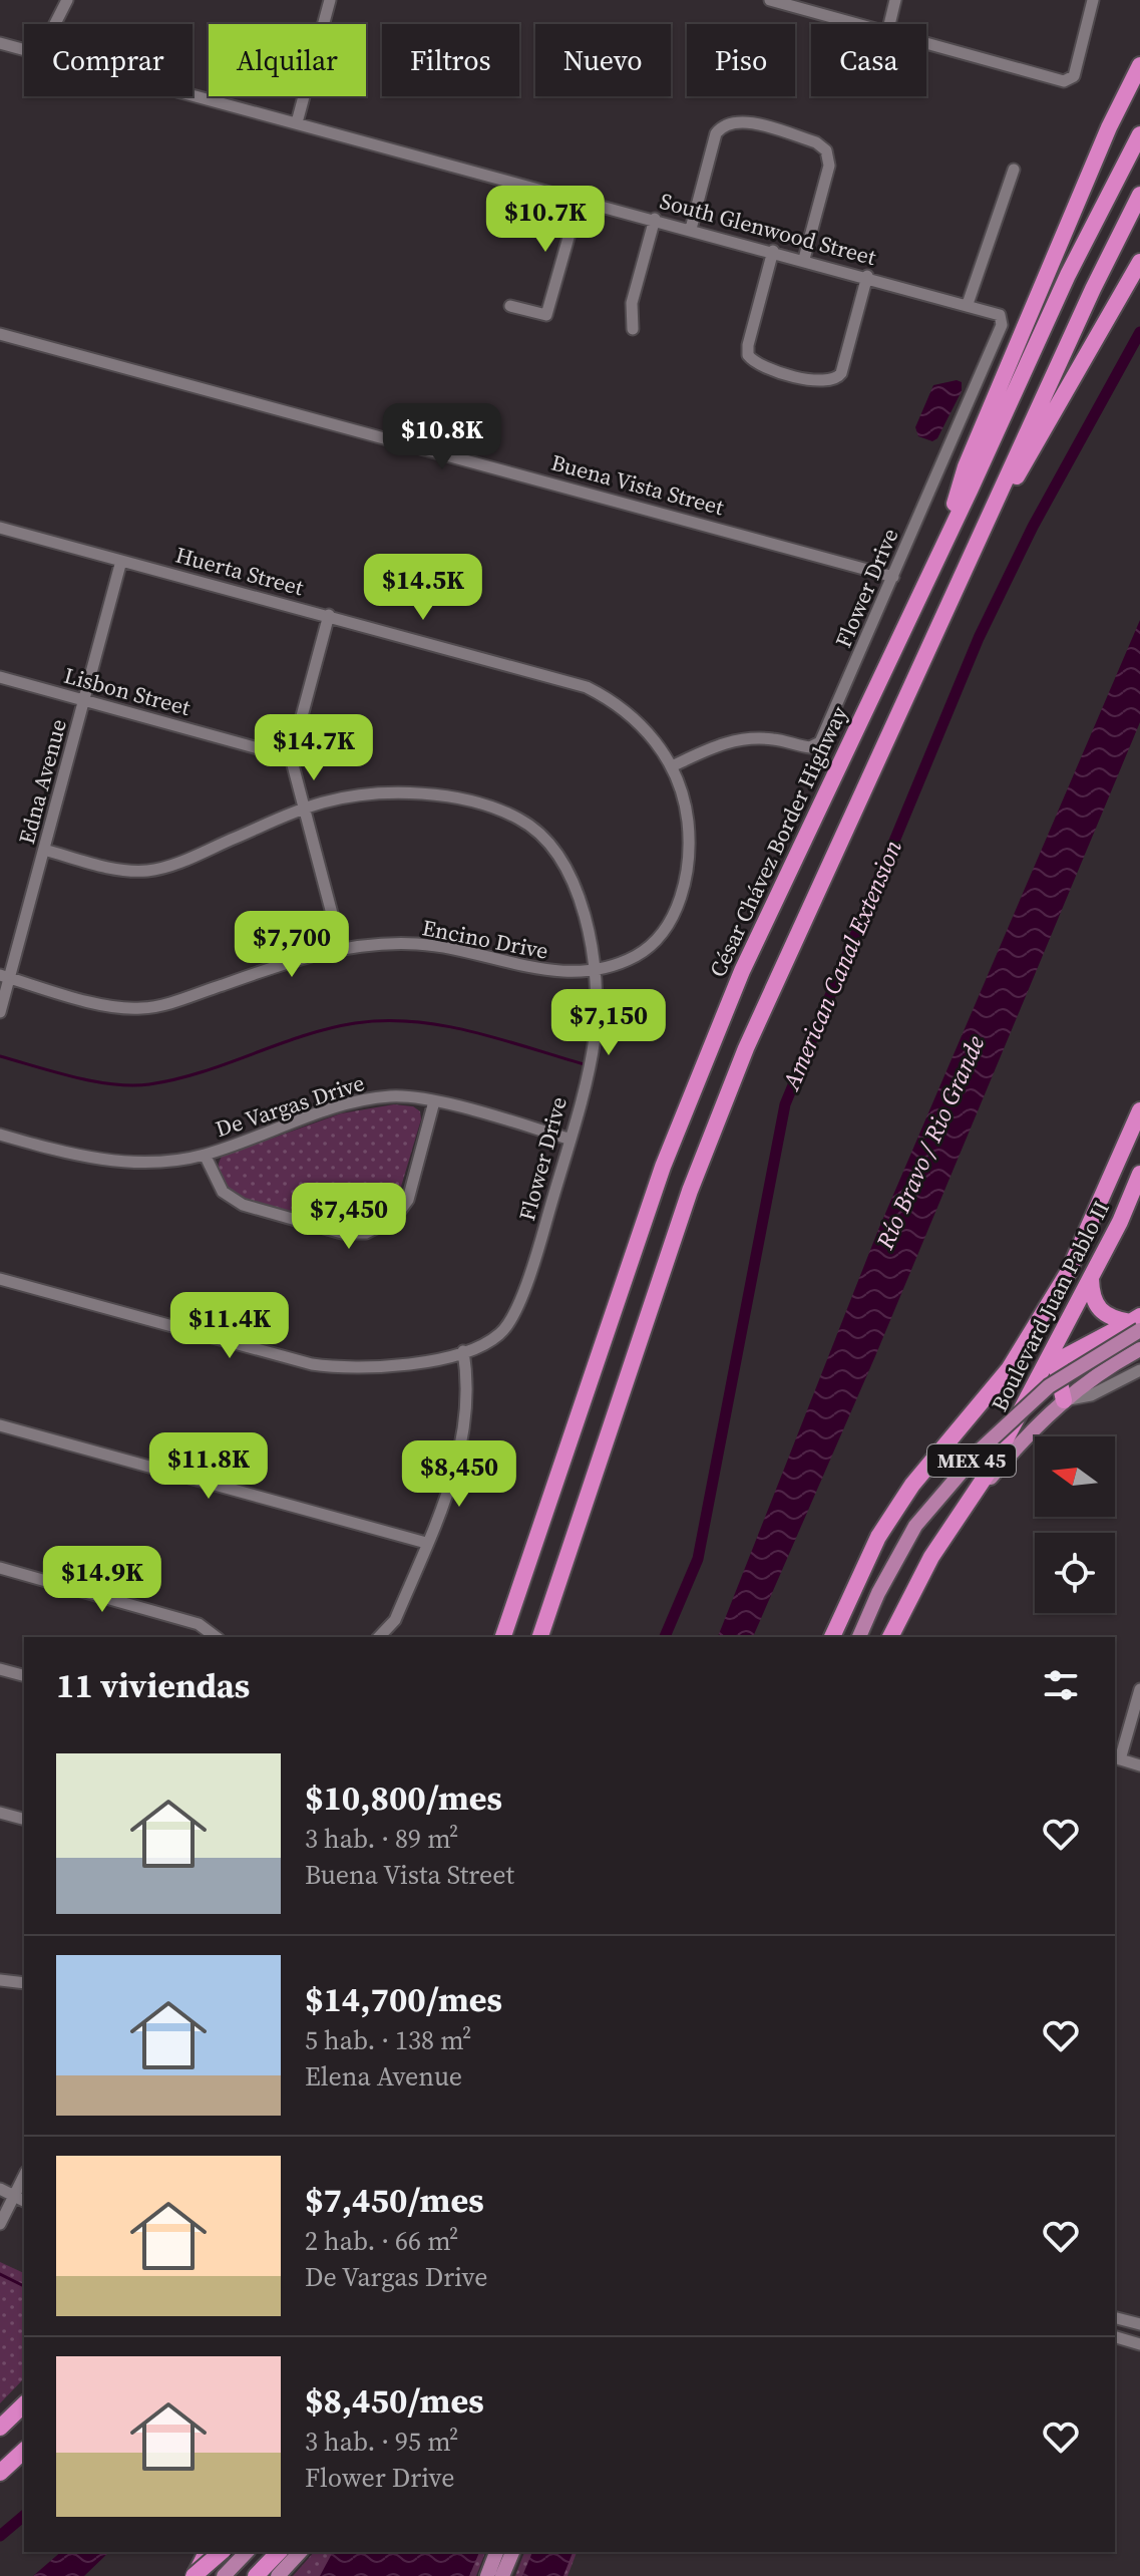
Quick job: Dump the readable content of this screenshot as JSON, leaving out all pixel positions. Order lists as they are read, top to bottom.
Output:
{
  "streets": {
    "highway": ["César Chávez Border Highway", "Boulevard Juan Pablo II", "MEX 45"],
    "street": [
      "South Glenwood Street",
      "Buena Vista Street",
      "Huerta Street",
      "Flower Drive",
      "Lisbon Street",
      "Edna Avenue",
      "Encino Drive",
      "De Vargas Drive"
    ]
  },
  "crossings": [
    ["South Glenwood Street", "Flower Drive"],
    ["Buena Vista Street", "Flower Drive"],
    ["Huerta Street", "Flower Drive"],
    ["Huerta Street", "Edna Avenue"],
    ["Flower Drive", "Edna Avenue"],
    ["Flower Drive", "Encino Drive"],
    ["Flower Drive", "De Vargas Drive"],
    ["Lisbon Street", "Edna Avenue"],
    ["Edna Avenue", "Encino Drive"],
    ["Boulevard Juan Pablo II", "MEX 45"]
  ],
  "water": ["American Canal Extension", "Río Bravo / Rio Grande"],
  "north": "left",
  "page": {
    "chip": [
      "Comprar",
      "Alquilar",
      "Filtros",
      "Nuevo",
      "Piso",
      "Casa"
    ],
    "price": [
      "$10.7K",
      "$10.8K",
      "$14.5K",
      "$14.7K",
      "$7,700",
      "$7,150",
      "$7,450",
      "$11.4K",
      "$11.8K",
      "$8,450",
      "$14.9K"
    ],
    "heading": "11 viviendas",
    "list": [
      {
        "name": "$10,800/mes",
        "note": "3 hab. · 89 m² · Buena Vista Street"
      },
      {
        "name": "$14,700/mes",
        "note": "5 hab. · 138 m² · Elena Avenue"
      },
      {
        "name": "$7,450/mes",
        "note": "2 hab. · 66 m² · De Vargas Drive"
      },
      {
        "name": "$8,450/mes",
        "note": "3 hab. · 95 m² · Flower Drive"
      }
    ]
  }
}
